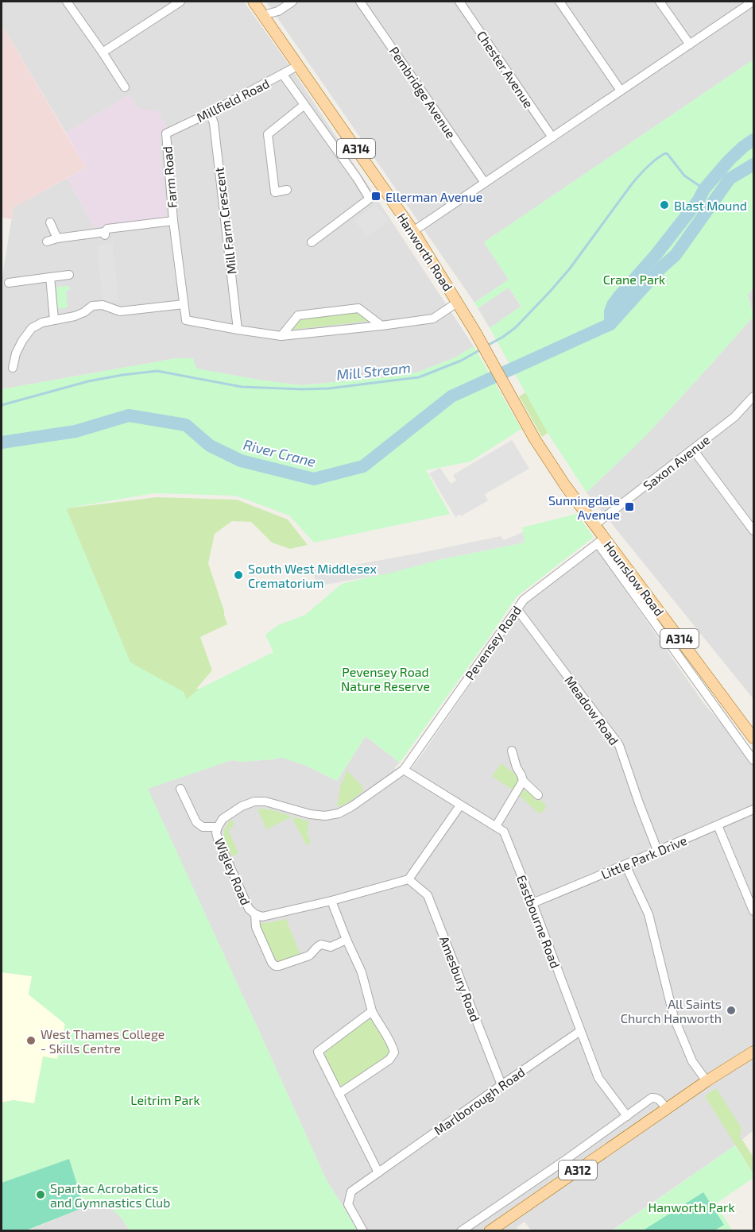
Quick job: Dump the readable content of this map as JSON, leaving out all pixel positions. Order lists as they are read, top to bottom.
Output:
{
  "streets": {
    "main road": [
      "A314",
      "Hanworth Road",
      "Hounslow Road",
      "A312"
    ],
    "street": [
      "Chester Avenue",
      "Pembridge Avenue",
      "Millfield Road",
      "Farm Road",
      "Mill Farm Crescent",
      "Saxon Avenue",
      "Pevensey Road",
      "Meadow Road",
      "Little Park Drive",
      "Wigley Road",
      "Eastbourne Road",
      "Amesbury Road",
      "Marlborough Road"
    ]
  },
  "crossings": [
    ["Millfield Road", "Farm Road"],
    ["Millfield Road", "Mill Farm Crescent"],
    ["Millfield Road", "Hanworth Road"],
    ["Farm Road", "Mill Farm Crescent"],
    ["Hanworth Road", "Hounslow Road"],
    ["Saxon Avenue", "Hounslow Road"],
    ["Hounslow Road", "Pevensey Road"],
    ["Pevensey Road", "Meadow Road"],
    ["Pevensey Road", "Wigley Road"],
    ["Pevensey Road", "Eastbourne Road"],
    ["Meadow Road", "Little Park Drive"],
    ["Little Park Drive", "Eastbourne Road"],
    ["Wigley Road", "Eastbourne Road"],
    ["Wigley Road", "Amesbury Road"],
    ["Eastbourne Road", "Marlborough Road"],
    ["Amesbury Road", "Marlborough Road"]
  ],
  "water": ["Mill Stream", "River Crane"],
  "parks": [
    "Crane Park",
    "Pevensey Road Nature Reserve",
    "Leitrim Park",
    "Hanworth Park"
  ],
  "places": {
    "transit": ["Ellerman Avenue", "Sunningdale Avenue"],
    "other": [
      "Blast Mound",
      "South West Middlesex Crematorium",
      "All Saints Church Hanworth",
      "West Thames College - Skills Centre",
      "Spartac Acrobatics and Gymnastics Club"
    ]
  }
}
